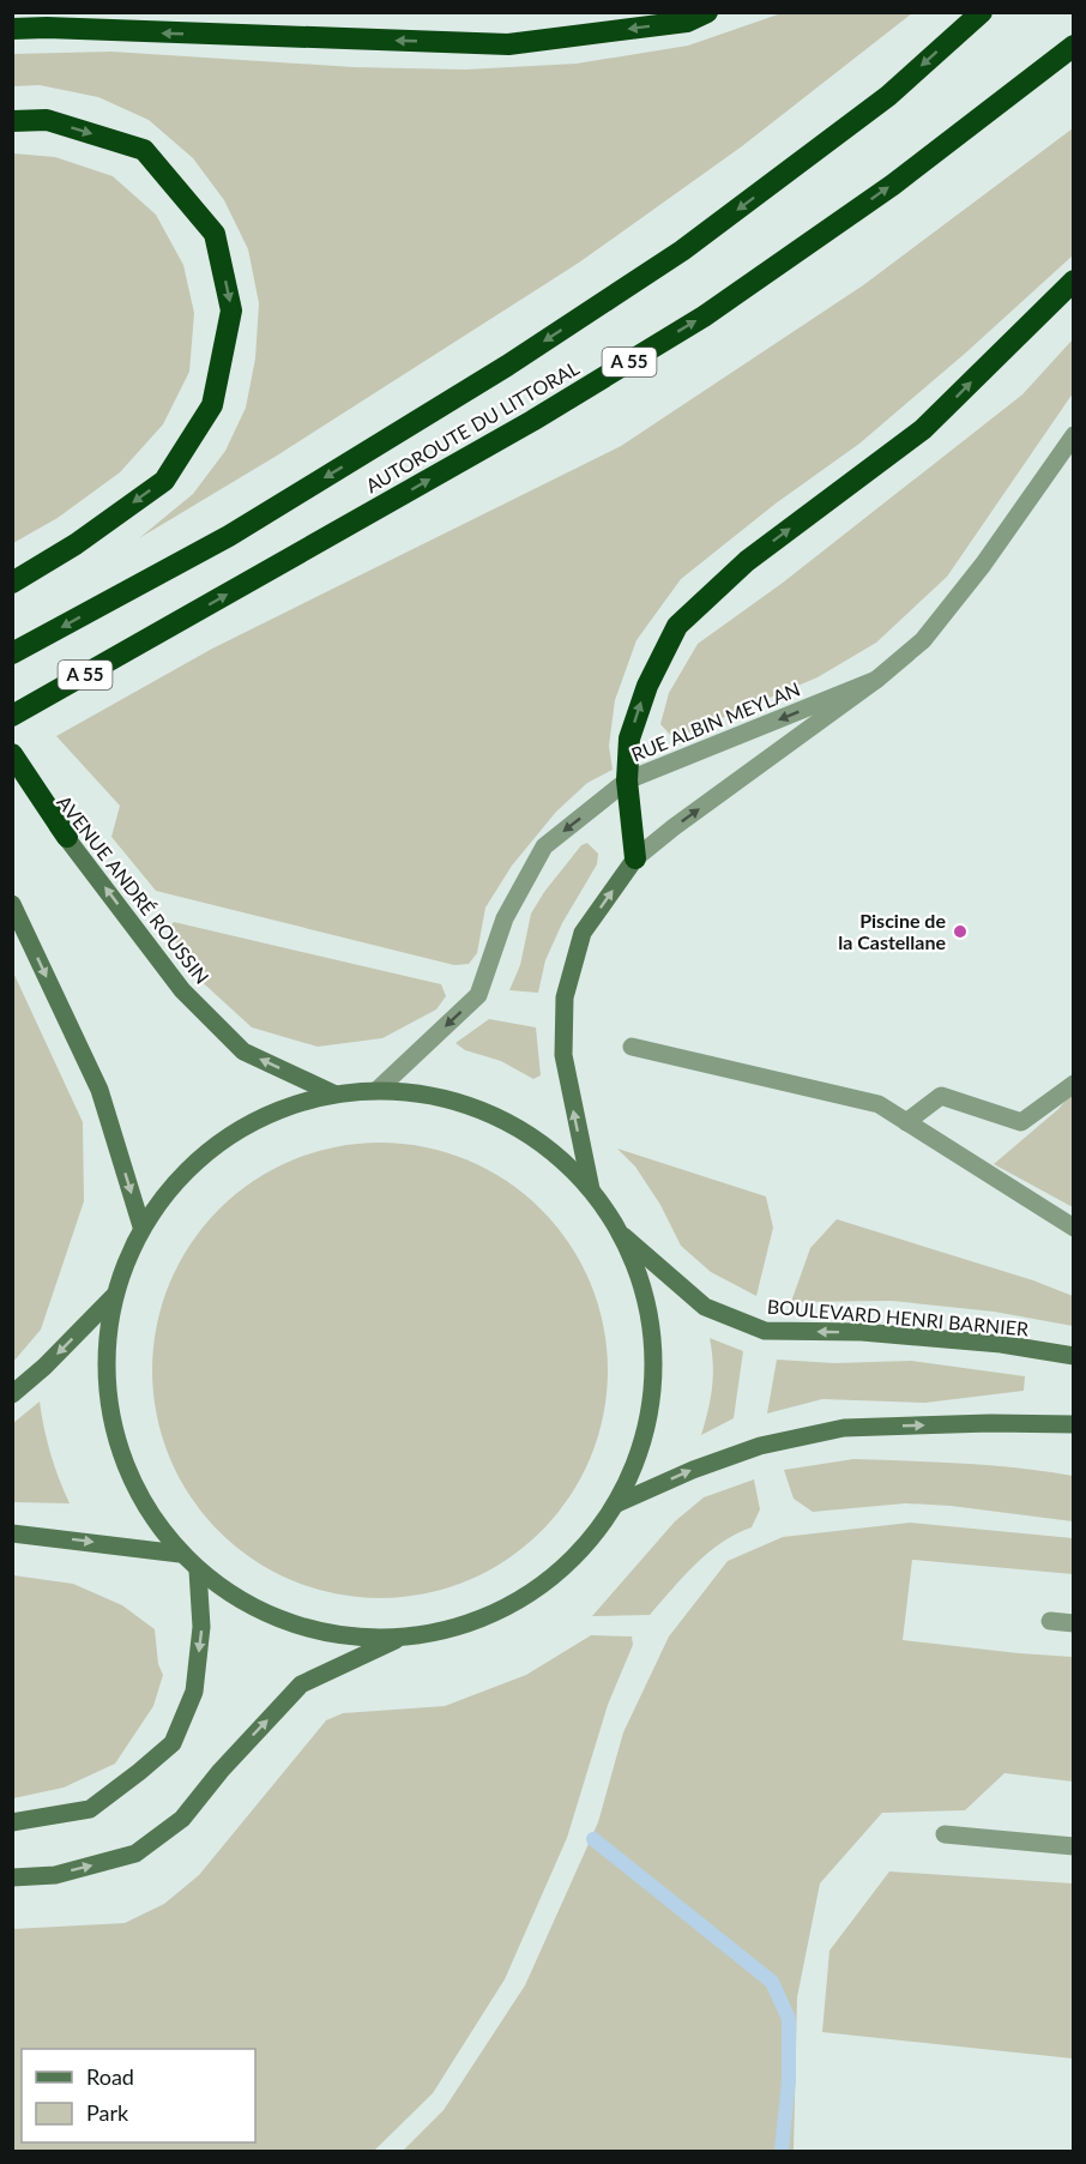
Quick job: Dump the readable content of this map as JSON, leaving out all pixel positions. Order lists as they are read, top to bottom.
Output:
{
  "streets": {
    "highway": ["A 55", "AUTOROUTE DU LITTORAL"],
    "main road": ["RUE ALBIN MEYLAN", "AVENUE ANDRÉ ROUSSIN", "BOULEVARD HENRI BARNIER"]
  },
  "one_way": ["BOULEVARD HENRI BARNIER"],
  "places": ["Piscine de la Castellane"],
  "legend": ["Road", "Park"]
}
